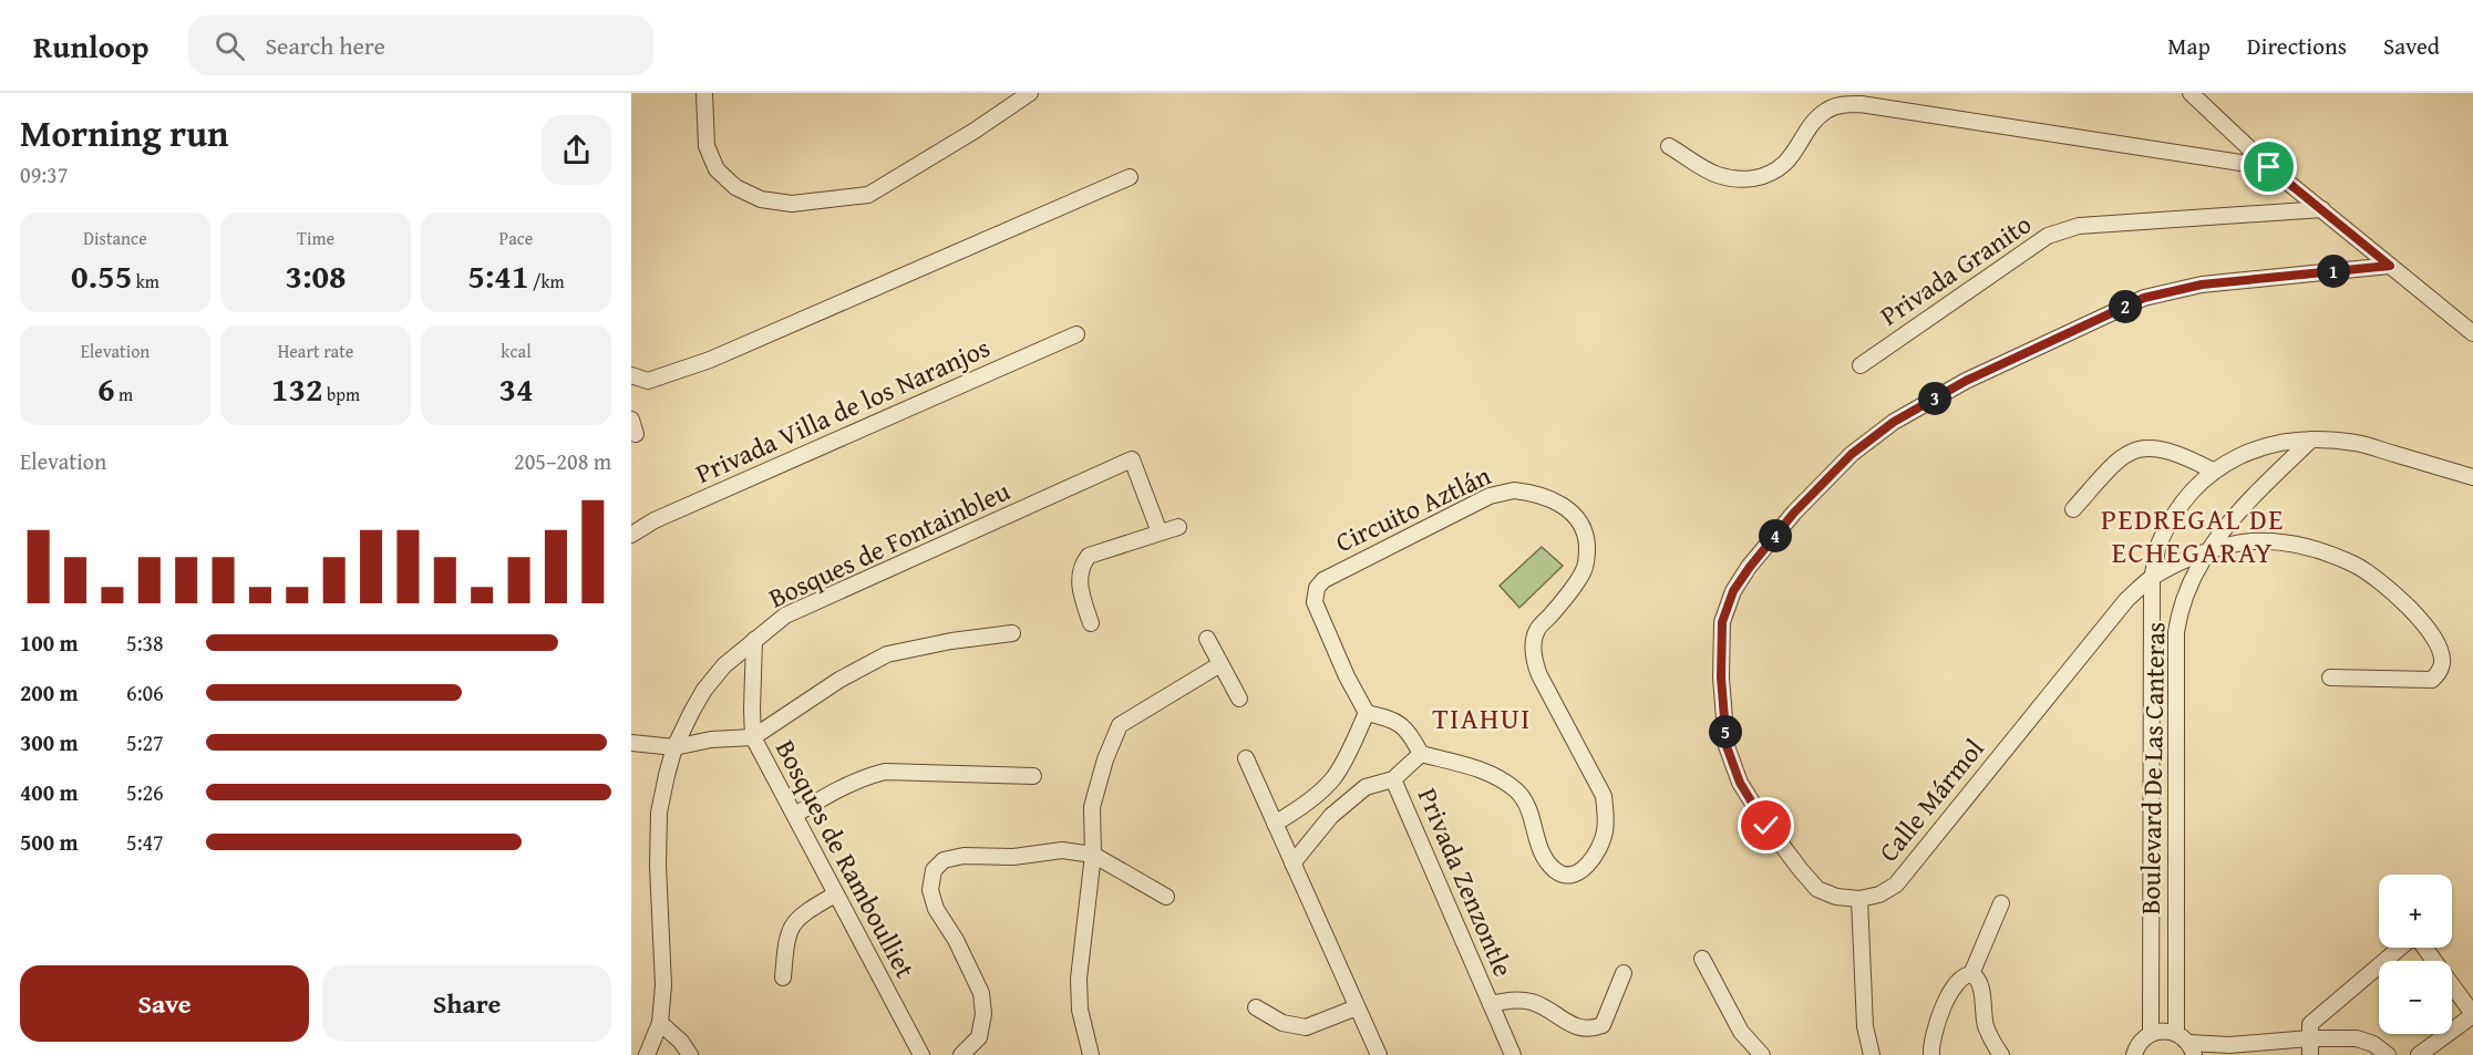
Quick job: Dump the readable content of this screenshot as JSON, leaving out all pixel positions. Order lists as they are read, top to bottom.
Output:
{
  "streets": {
    "street": [
      "Privada Granito",
      "Privada Villa de los Naranjos",
      "Circuito Aztlán",
      "Bosques de Fontainbleu",
      "Boulevard De Las Canteras",
      "Calle Mármol",
      "Bosques de Ramboulliet",
      "Privada Zenzontle"
    ]
  },
  "crossings": [
    ["Bosques de Fontainbleu", "Bosques de Ramboulliet"],
    ["Boulevard De Las Canteras", "Calle Mármol"]
  ],
  "districts": ["PEDREGAL DE ECHEGARAY", "TIAHUI"],
  "page": {
    "header": "Runloop",
    "search": "Search here",
    "nav": ["Map", "Directions", "Saved"],
    "heading": ["Morning run", "09:37"],
    "stats": [
      ["Distance", "0.55 km"],
      ["Time", "3:08"],
      ["Pace", "5:41 /km"],
      ["Elevation", "6 m"],
      ["Heart rate", "132 bpm"],
      ["kcal", "34"]
    ],
    "pins": [
      "1",
      "2",
      "3",
      "4",
      "5"
    ],
    "chart": ["Elevation", "205–208 m"],
    "list": [
      {
        "name": "100 m",
        "note": "5:38"
      },
      {
        "name": "200 m",
        "note": "6:06"
      },
      {
        "name": "300 m",
        "note": "5:27"
      },
      {
        "name": "400 m",
        "note": "5:26"
      },
      {
        "name": "500 m",
        "note": "5:47"
      }
    ],
    "map_buttons": ["+", "−"],
    "buttons": ["Save", "Share"]
  }
}
